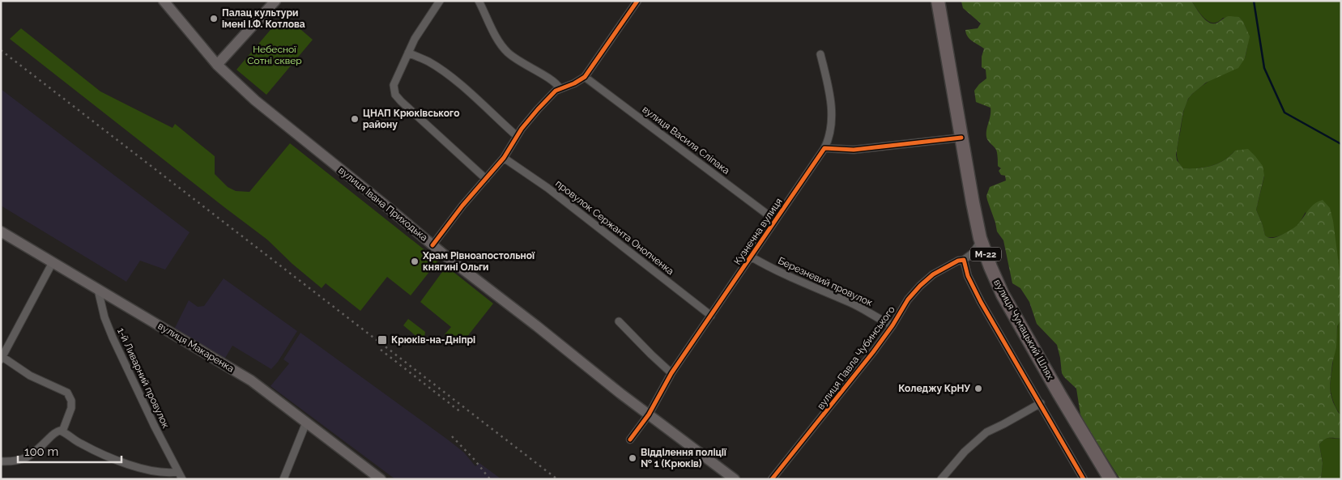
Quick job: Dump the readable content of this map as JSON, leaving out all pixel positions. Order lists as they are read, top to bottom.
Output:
{
  "streets": {
    "highway": ["М-22", "вулиця Чумацький Шлях"],
    "main road": ["вулиця Івана Приходька", "вулиця Макаренка"],
    "street": [
      "вулиця Василя Сліпака",
      "провулок Сержанта Онопченка",
      "Кузнечна вулиця",
      "Березневий провулок",
      "вулиця Павла Чубинського",
      "1-й Ливарний провулок"
    ]
  },
  "crossings": [
    ["вулиця Василя Сліпака", "Кузнечна вулиця"],
    ["вулиця Івана Приходька", "Кузнечна вулиця"],
    ["провулок Сержанта Онопченка", "Кузнечна вулиця"],
    ["Кузнечна вулиця", "Березневий провулок"],
    ["Березневий провулок", "вулиця Павла Чубинського"],
    ["вулиця Макаренка", "1-й Ливарний провулок"]
  ],
  "parks": ["Небесної Сотні сквер"],
  "places": {
    "other": [
      "Палац культури імені І.Ф. Котлова",
      "ЦНАП Крюківського району",
      "Храм Рівноапостольної княгині Ольги",
      "Коледжу КрНУ",
      "Відділення поліції № 1 (Крюків)"
    ],
    "transit": ["Крюків-на-Дніпрі"]
  },
  "scale_bar": "100 m"
}
